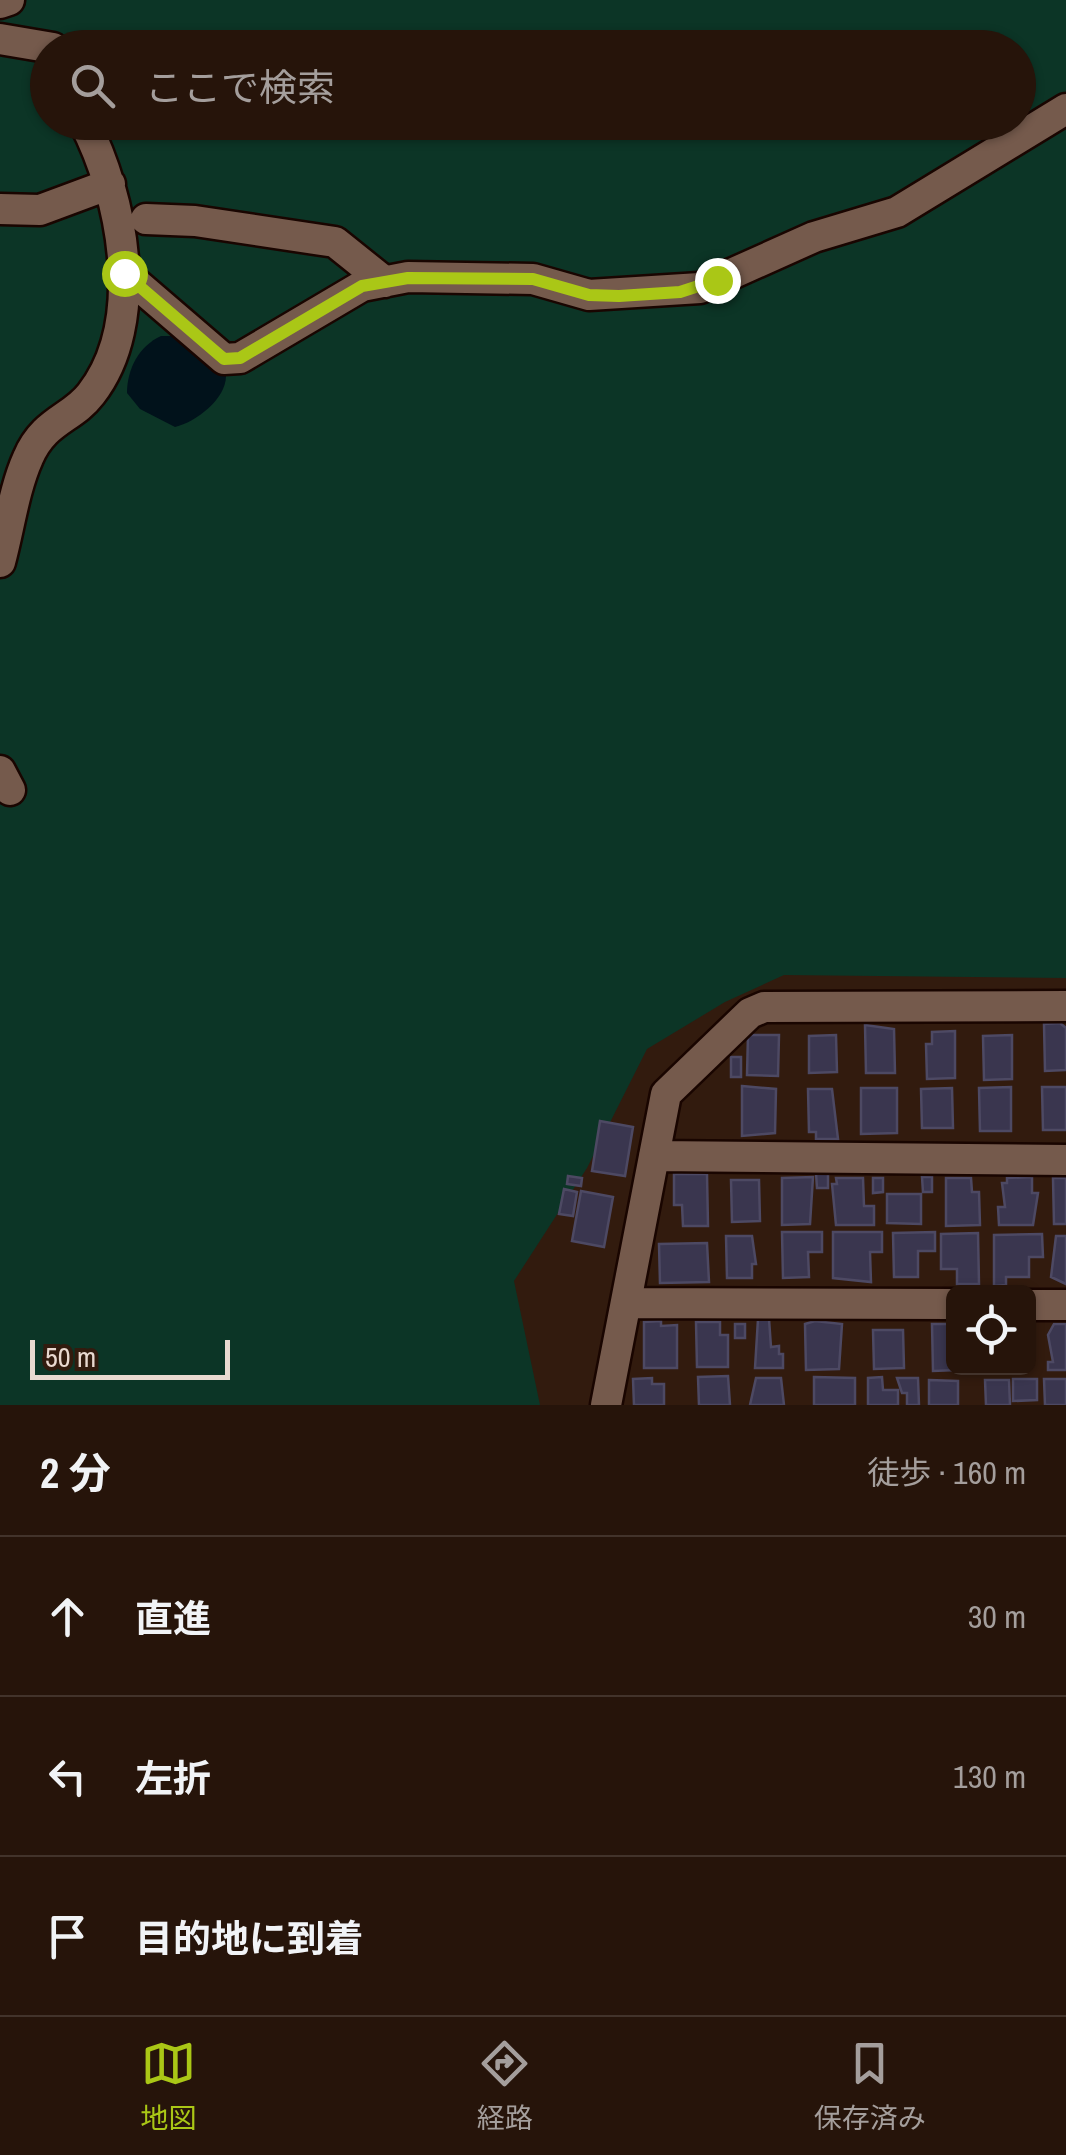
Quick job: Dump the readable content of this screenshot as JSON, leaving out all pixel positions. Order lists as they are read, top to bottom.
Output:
{
  "scale_bar": "50 m",
  "page": {
    "search": "ここで検索",
    "scale": "50 m",
    "heading": ["2 分", "徒歩 · 160 m"],
    "list": [
      ["直進", "30 m"],
      ["左折", "130 m"],
      "目的地に到着"
    ],
    "nav": ["地図", "経路", "保存済み"]
  }
}
